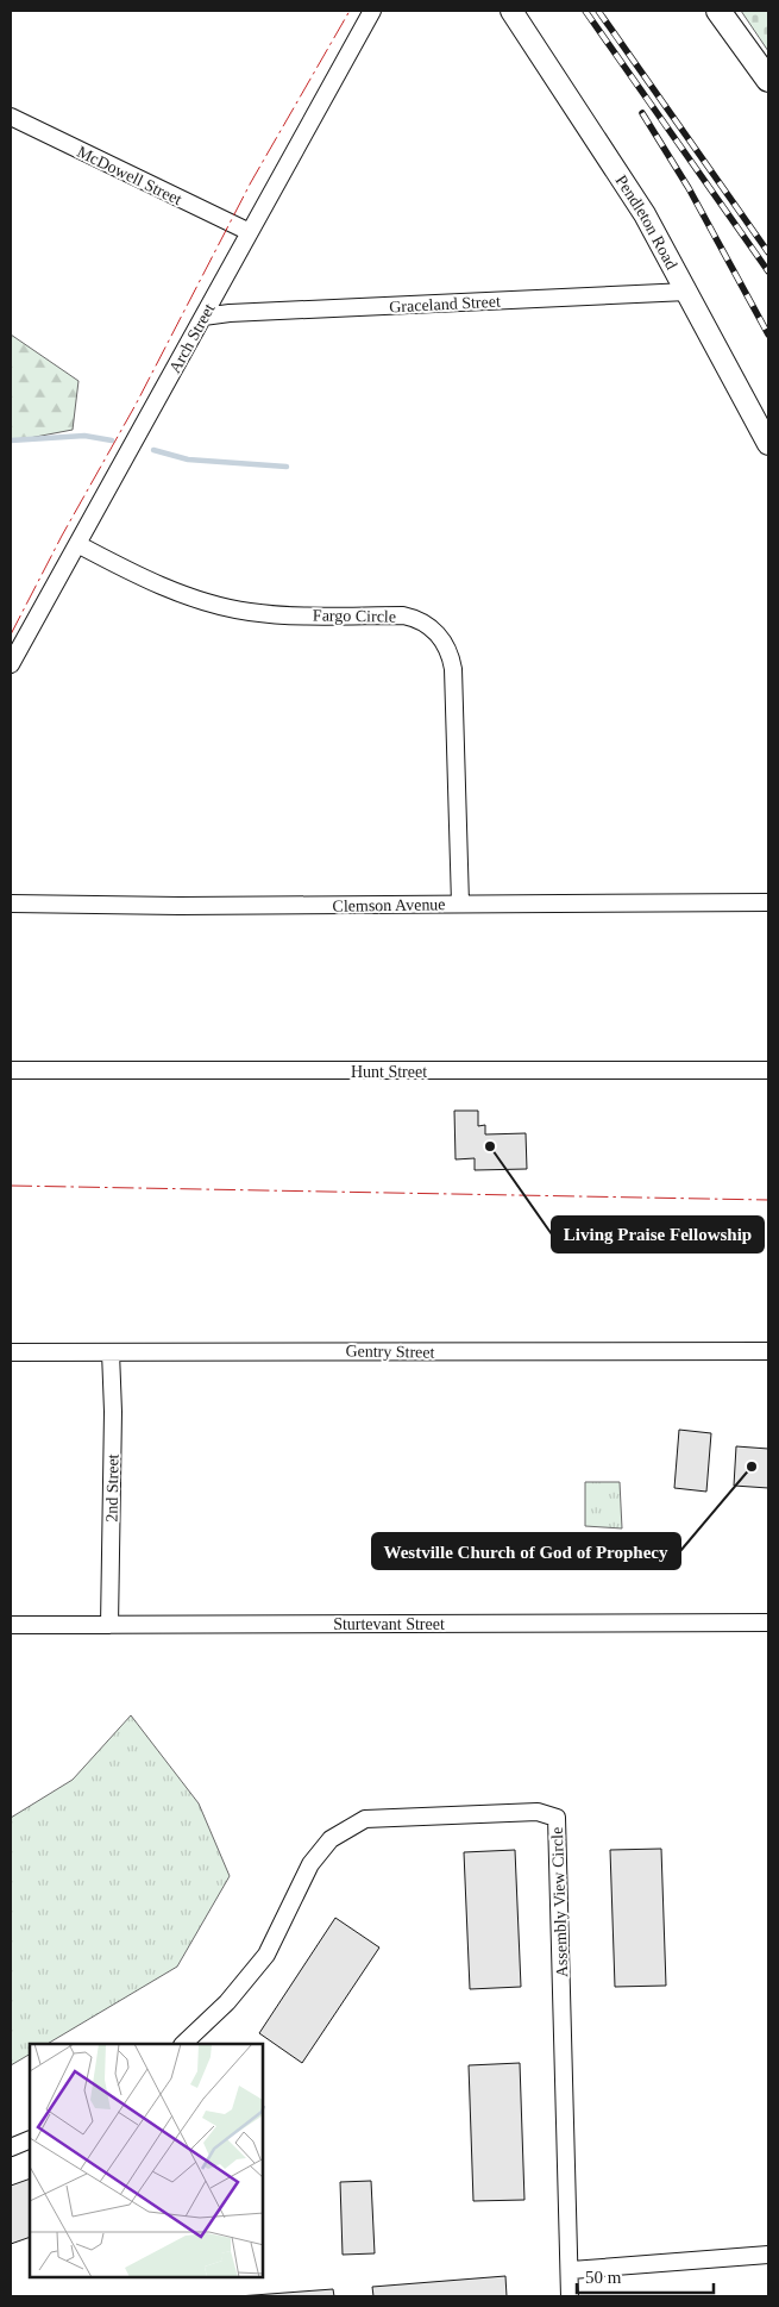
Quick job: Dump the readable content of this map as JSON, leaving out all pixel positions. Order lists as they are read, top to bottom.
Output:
{
  "streets": {
    "street": [
      "McDowell Street",
      "Pendleton Road",
      "Graceland Street",
      "Arch Street",
      "Fargo Circle",
      "Clemson Avenue",
      "Hunt Street",
      "Gentry Street",
      "2nd Street",
      "Sturtevant Street",
      "Assembly View Circle"
    ]
  },
  "crossings": [
    ["McDowell Street", "Arch Street"],
    ["Pendleton Road", "Graceland Street"],
    ["Graceland Street", "Arch Street"],
    ["Arch Street", "Fargo Circle"],
    ["Fargo Circle", "Clemson Avenue"],
    ["Gentry Street", "2nd Street"],
    ["2nd Street", "Sturtevant Street"]
  ],
  "places": ["Living Praise Fellowship", "Westville Church of God of Prophecy"],
  "scale_bar": "50 m"
}
